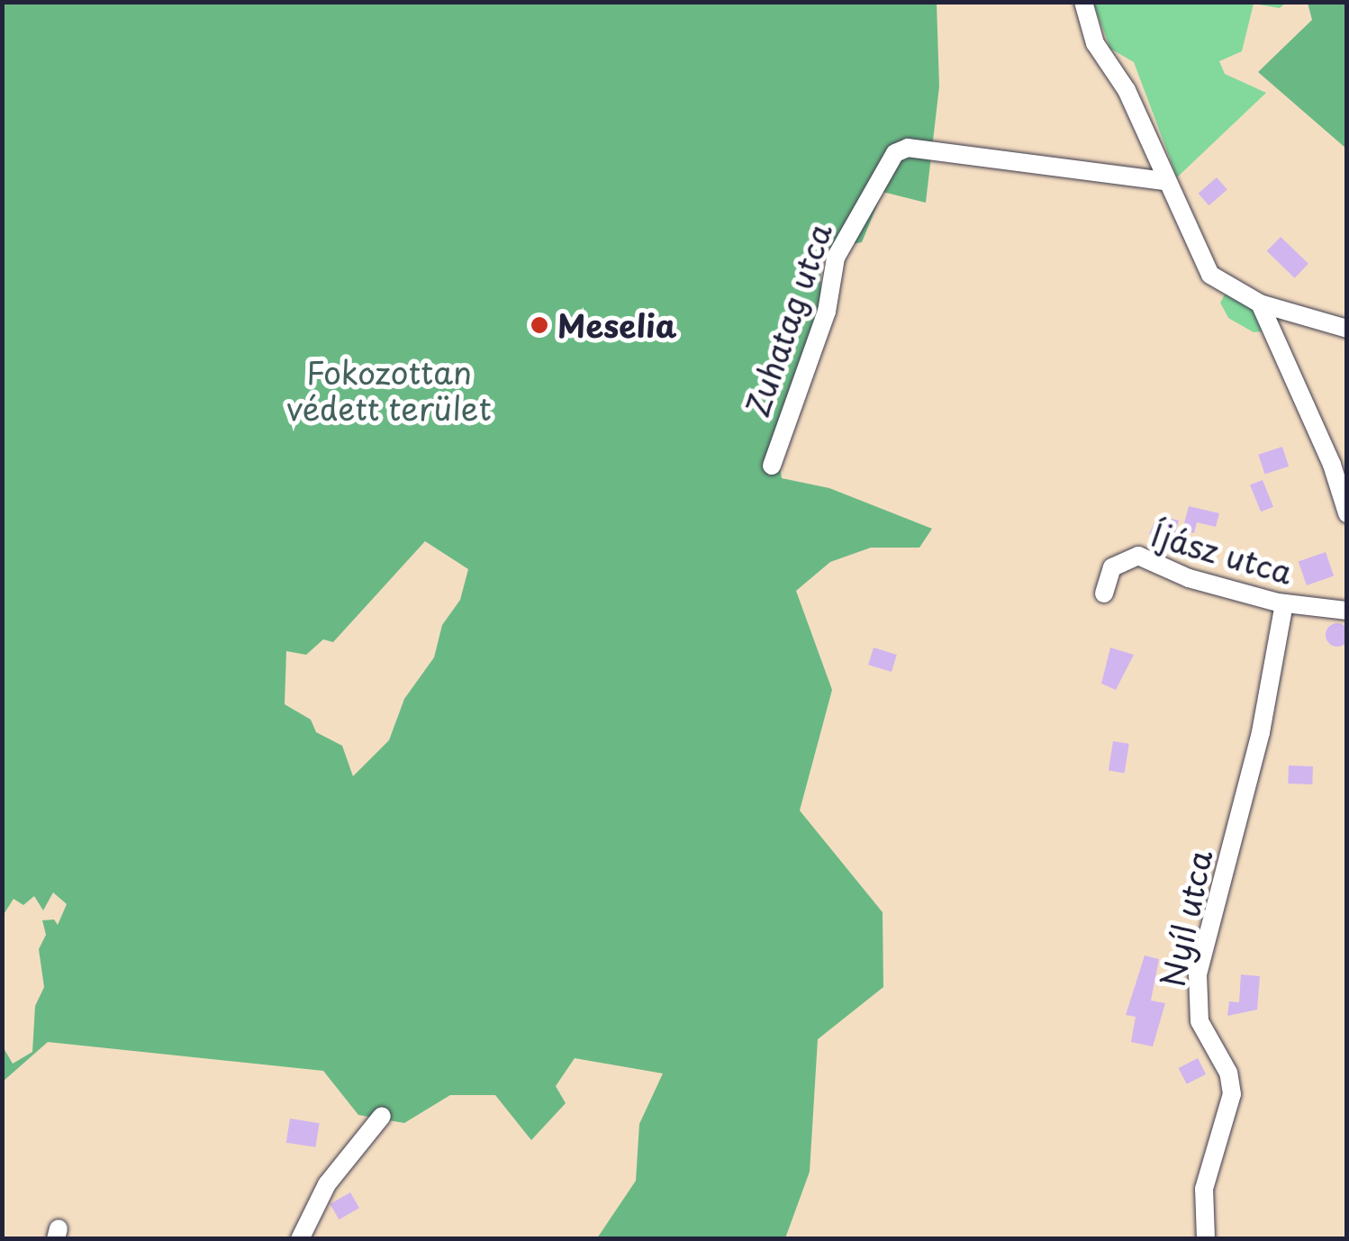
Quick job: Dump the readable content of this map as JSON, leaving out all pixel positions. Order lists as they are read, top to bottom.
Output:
{
  "streets": {
    "street": ["Zuhatag utca", "Íjász utca", "Nyíl utca"]
  },
  "crossings": [
    ["Íjász utca", "Nyíl utca"]
  ],
  "parks": ["Fokozottan védett terület"],
  "places": ["Meselia"]
}
